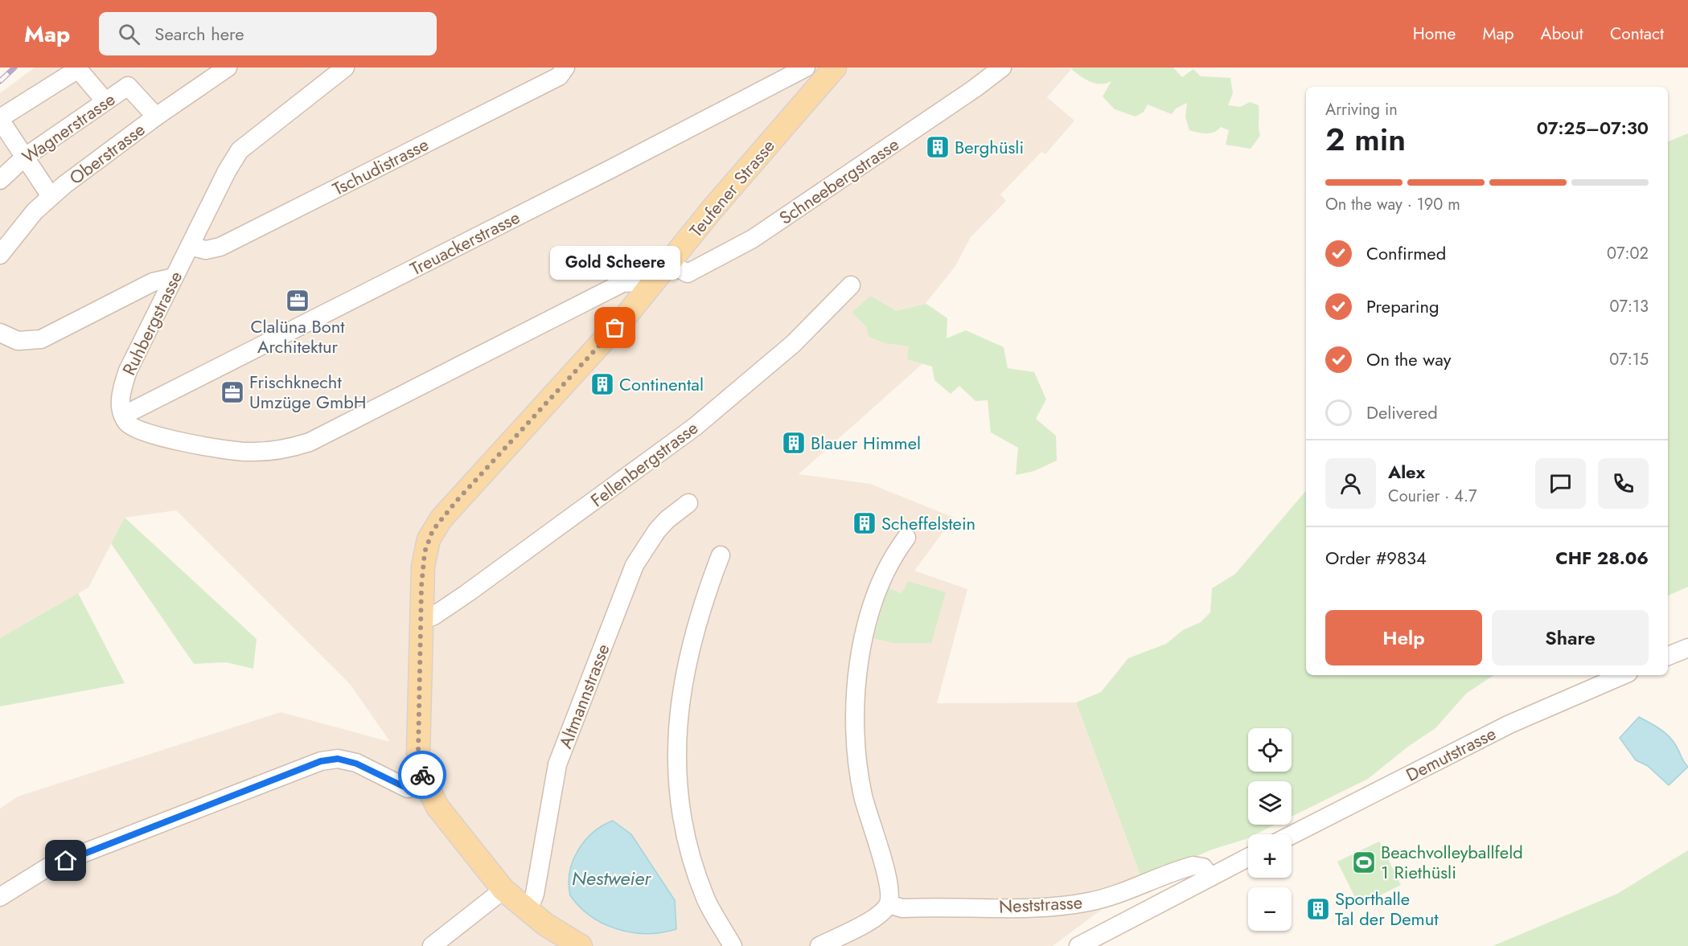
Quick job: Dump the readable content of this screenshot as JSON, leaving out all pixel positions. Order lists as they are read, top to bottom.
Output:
{
  "streets": {
    "main road": ["Teufener Strasse"],
    "street": [
      "Wagnerstrasse",
      "Oberstrasse",
      "Tschudistrasse",
      "Schneebergstrasse",
      "Treuackerstrasse",
      "Ruhbergstrasse",
      "Fellenbergstrasse",
      "Altmannstrasse",
      "Demutstrasse",
      "Neststrasse"
    ]
  },
  "crossings": [
    ["Wagnerstrasse", "Oberstrasse"],
    ["Tschudistrasse", "Ruhbergstrasse"],
    ["Schneebergstrasse", "Teufener Strasse"],
    ["Teufener Strasse", "Fellenbergstrasse"],
    ["Teufener Strasse", "Altmannstrasse"],
    ["Treuackerstrasse", "Ruhbergstrasse"]
  ],
  "water": ["Nestweier"],
  "places": {
    "building": [
      "Berghüsli",
      "Continental",
      "Blauer Himmel",
      "Scheffelstein",
      "Sporthalle Tal der Demut"
    ],
    "office": ["Clalüna Bont Architektur", "Frischknecht Umzüge GmbH"],
    "other": ["Gold Scheere"],
    "sports": ["Beachvolleyballfeld 1 Riethüsli"]
  },
  "page": {
    "header": "Map",
    "search": "Search here",
    "nav": [
      "Home",
      "Map",
      "About",
      "Contact"
    ],
    "heading": ["2 min", "Arriving in", "07:25–07:30"],
    "panel": [
      "Alex",
      "Courier · 4.7",
      "Order #9834",
      "CHF 28.06"
    ],
    "bar": "On the way · 190 m",
    "list": [
      ["Confirmed", "07:02"],
      ["Preparing", "07:13"],
      ["On the way", "07:15"],
      "Delivered"
    ],
    "bubble": "Gold Scheere",
    "buttons": ["Help", "Share"],
    "map_buttons": ["+", "−"]
  }
}
